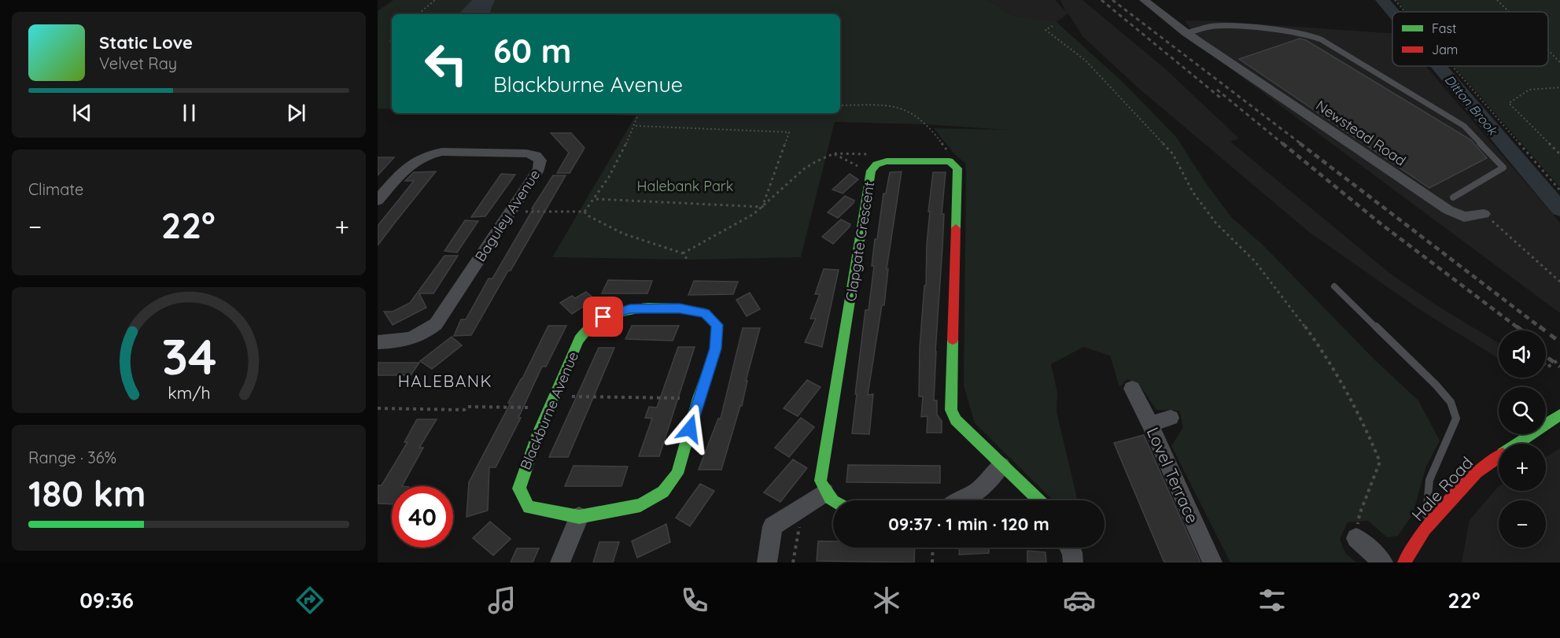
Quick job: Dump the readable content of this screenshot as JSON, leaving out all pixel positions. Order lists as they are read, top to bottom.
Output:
{
  "streets": {
    "street": [
      "Newstead Road",
      "Baguley Avenue",
      "Clapgate Crescent",
      "Blackburne Avenue",
      "Lovel Terrace",
      "Hale Road"
    ]
  },
  "districts": ["HALEBANK"],
  "water": ["Ditton Brook"],
  "parks": ["Halebank Park"],
  "legend": ["Fast", "Jam"],
  "page": {
    "turn": ["60 m", "Blackburne Avenue"],
    "song": ["Static Love", "Velvet Ray"],
    "tile": [
      "Climate",
      ["Range · 36%", "180 km"]
    ],
    "heat": ["−", "22°", "+"],
    "map_buttons": ["+", "−"],
    "limit": "40",
    "trip": "09:37 · 1 min · 120 m",
    "tabs": ["09:36", "22°"],
    "gauge": ["34", "km/h"]
  }
}
